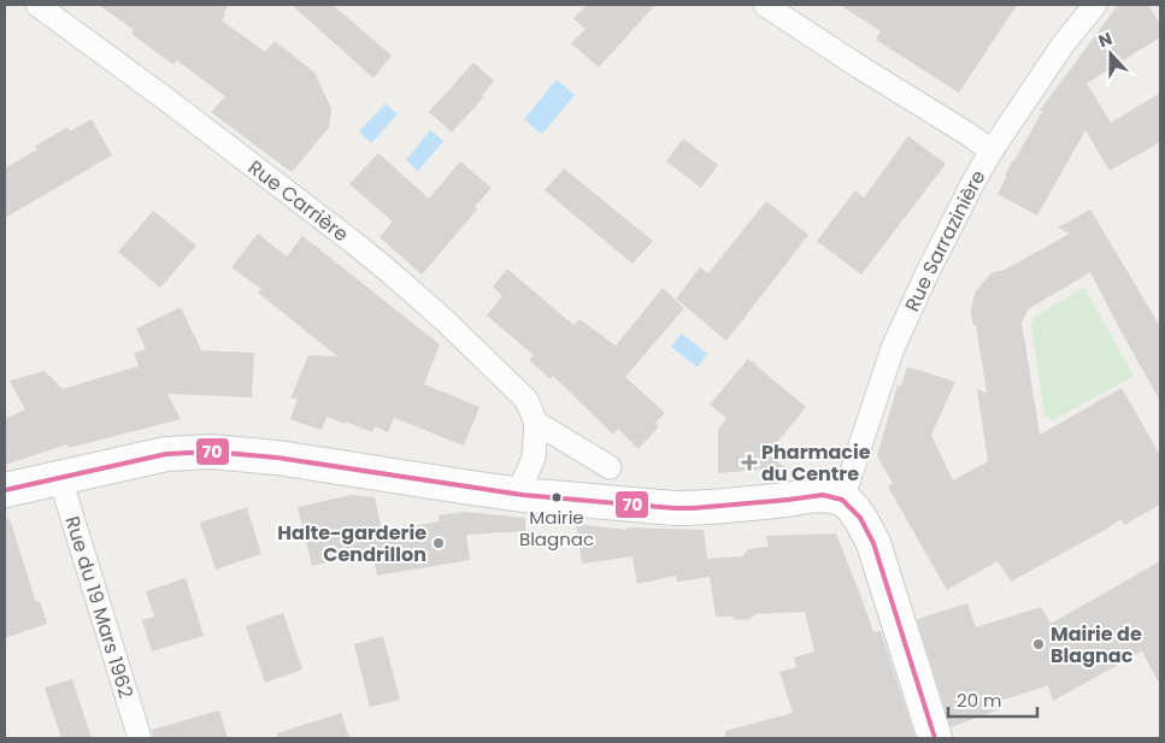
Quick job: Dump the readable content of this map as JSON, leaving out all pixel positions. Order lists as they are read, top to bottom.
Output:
{
  "streets": {
    "street": ["Rue Carrière", "Rue Sarrazinière", "Rue du 19 Mars 1962"]
  },
  "places": {
    "health": ["Pharmacie du Centre"],
    "other": ["Mairie Blagnac", "Halte-garderie Cendrillon", "Mairie de Blagnac"]
  },
  "lines": ["transit line 70"],
  "scale_bar": "20 m",
  "north": "top"
}
